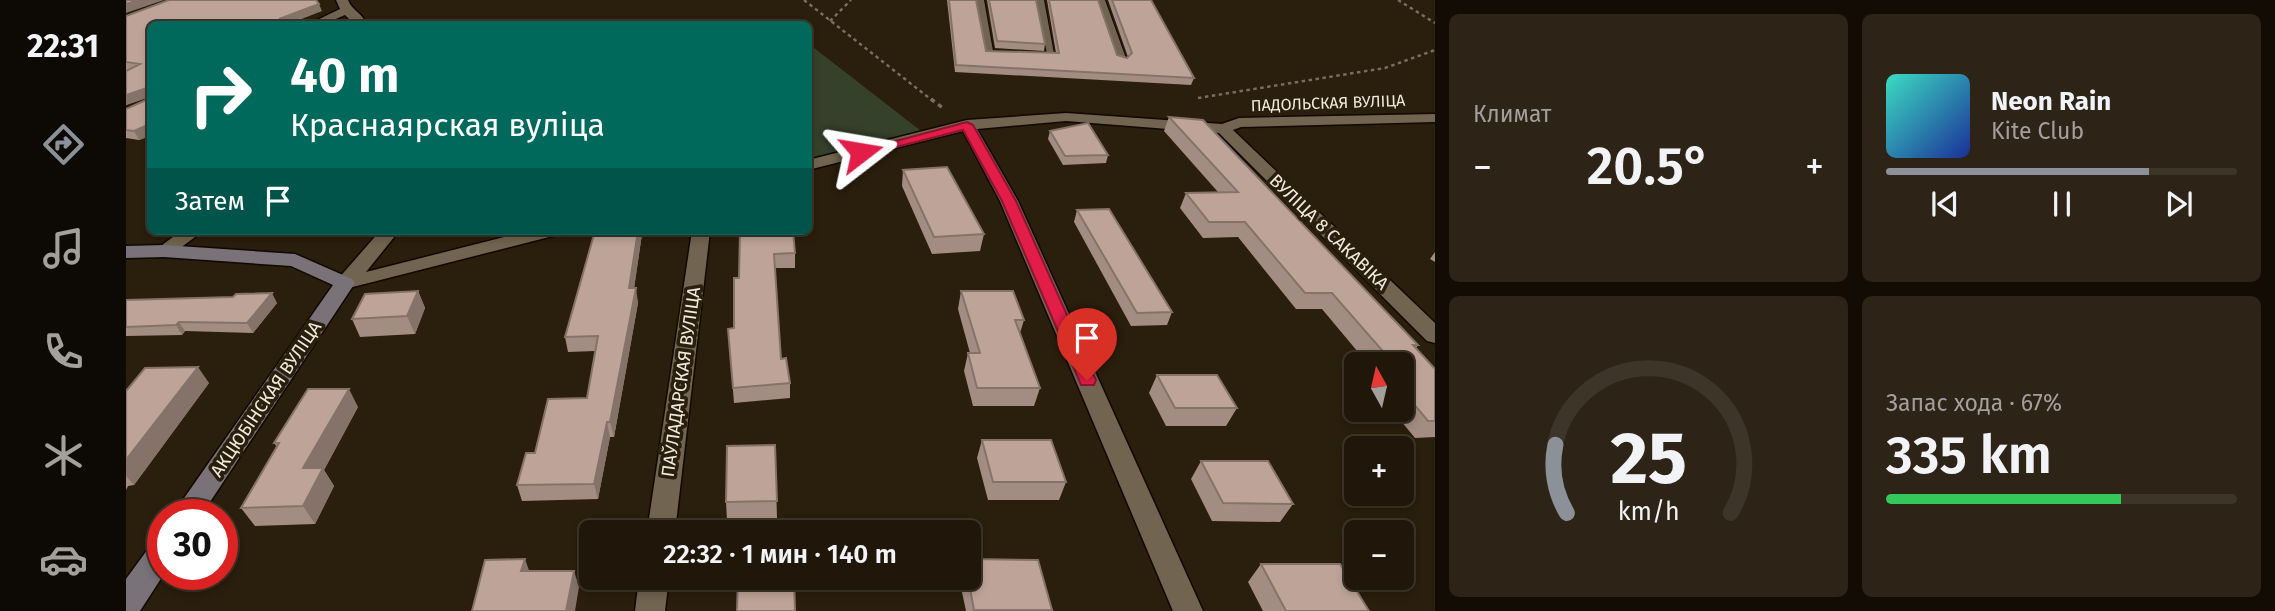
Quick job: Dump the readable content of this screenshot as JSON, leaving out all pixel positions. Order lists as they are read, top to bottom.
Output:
{
  "streets": {
    "street": [
      "ПАДОЛЬСКАЯ ВУЛІЦА",
      "ВУЛІЦА 8 САКАВІКА",
      "ПАЎЛАДАРСКАЯ ВУЛІЦА",
      "АКЦЮБІНСКАЯ ВУЛІЦА"
    ]
  },
  "crossings": [
    ["ПАДОЛЬСКАЯ ВУЛІЦА", "ВУЛІЦА 8 САКАВІКА"]
  ],
  "north": "top",
  "page": {
    "tabs": "22:31",
    "tile": [
      "Климат",
      ["Запас хода · 67%", "335 km"]
    ],
    "turn": ["40 m", "Краснаярская вуліца"],
    "song": ["Neon Rain", "Kite Club"],
    "heat": ["−", "20.5°", "+"],
    "then": "Затем",
    "map_buttons": ["+", "−"],
    "limit": "30",
    "trip": "22:32 · 1 мин · 140 m",
    "gauge": ["25", "km/h"]
  }
}
